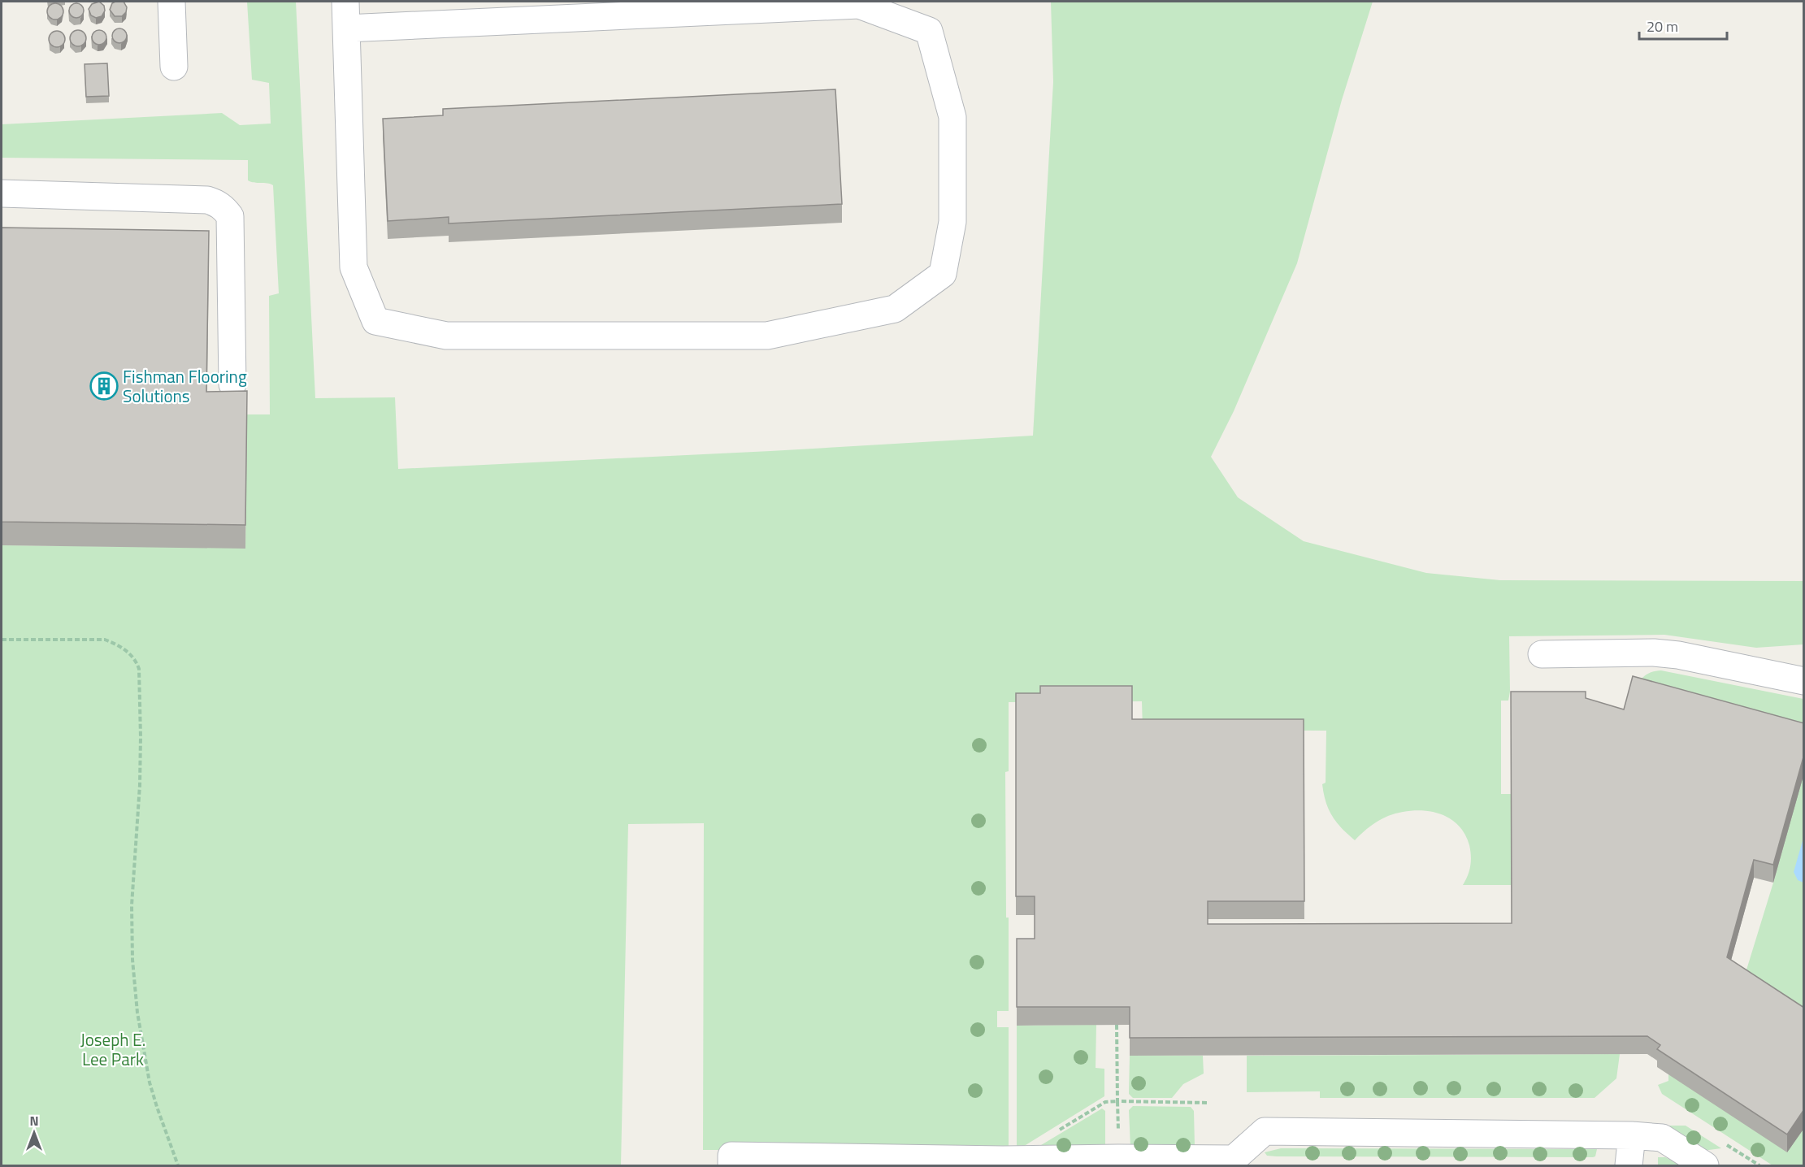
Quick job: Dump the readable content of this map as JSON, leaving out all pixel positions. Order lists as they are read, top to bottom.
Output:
{
  "parks": ["Joseph E. Lee Park"],
  "places": {
    "building": ["Fishman Flooring Solutions"]
  },
  "scale_bar": "20 m",
  "north": "top"
}
